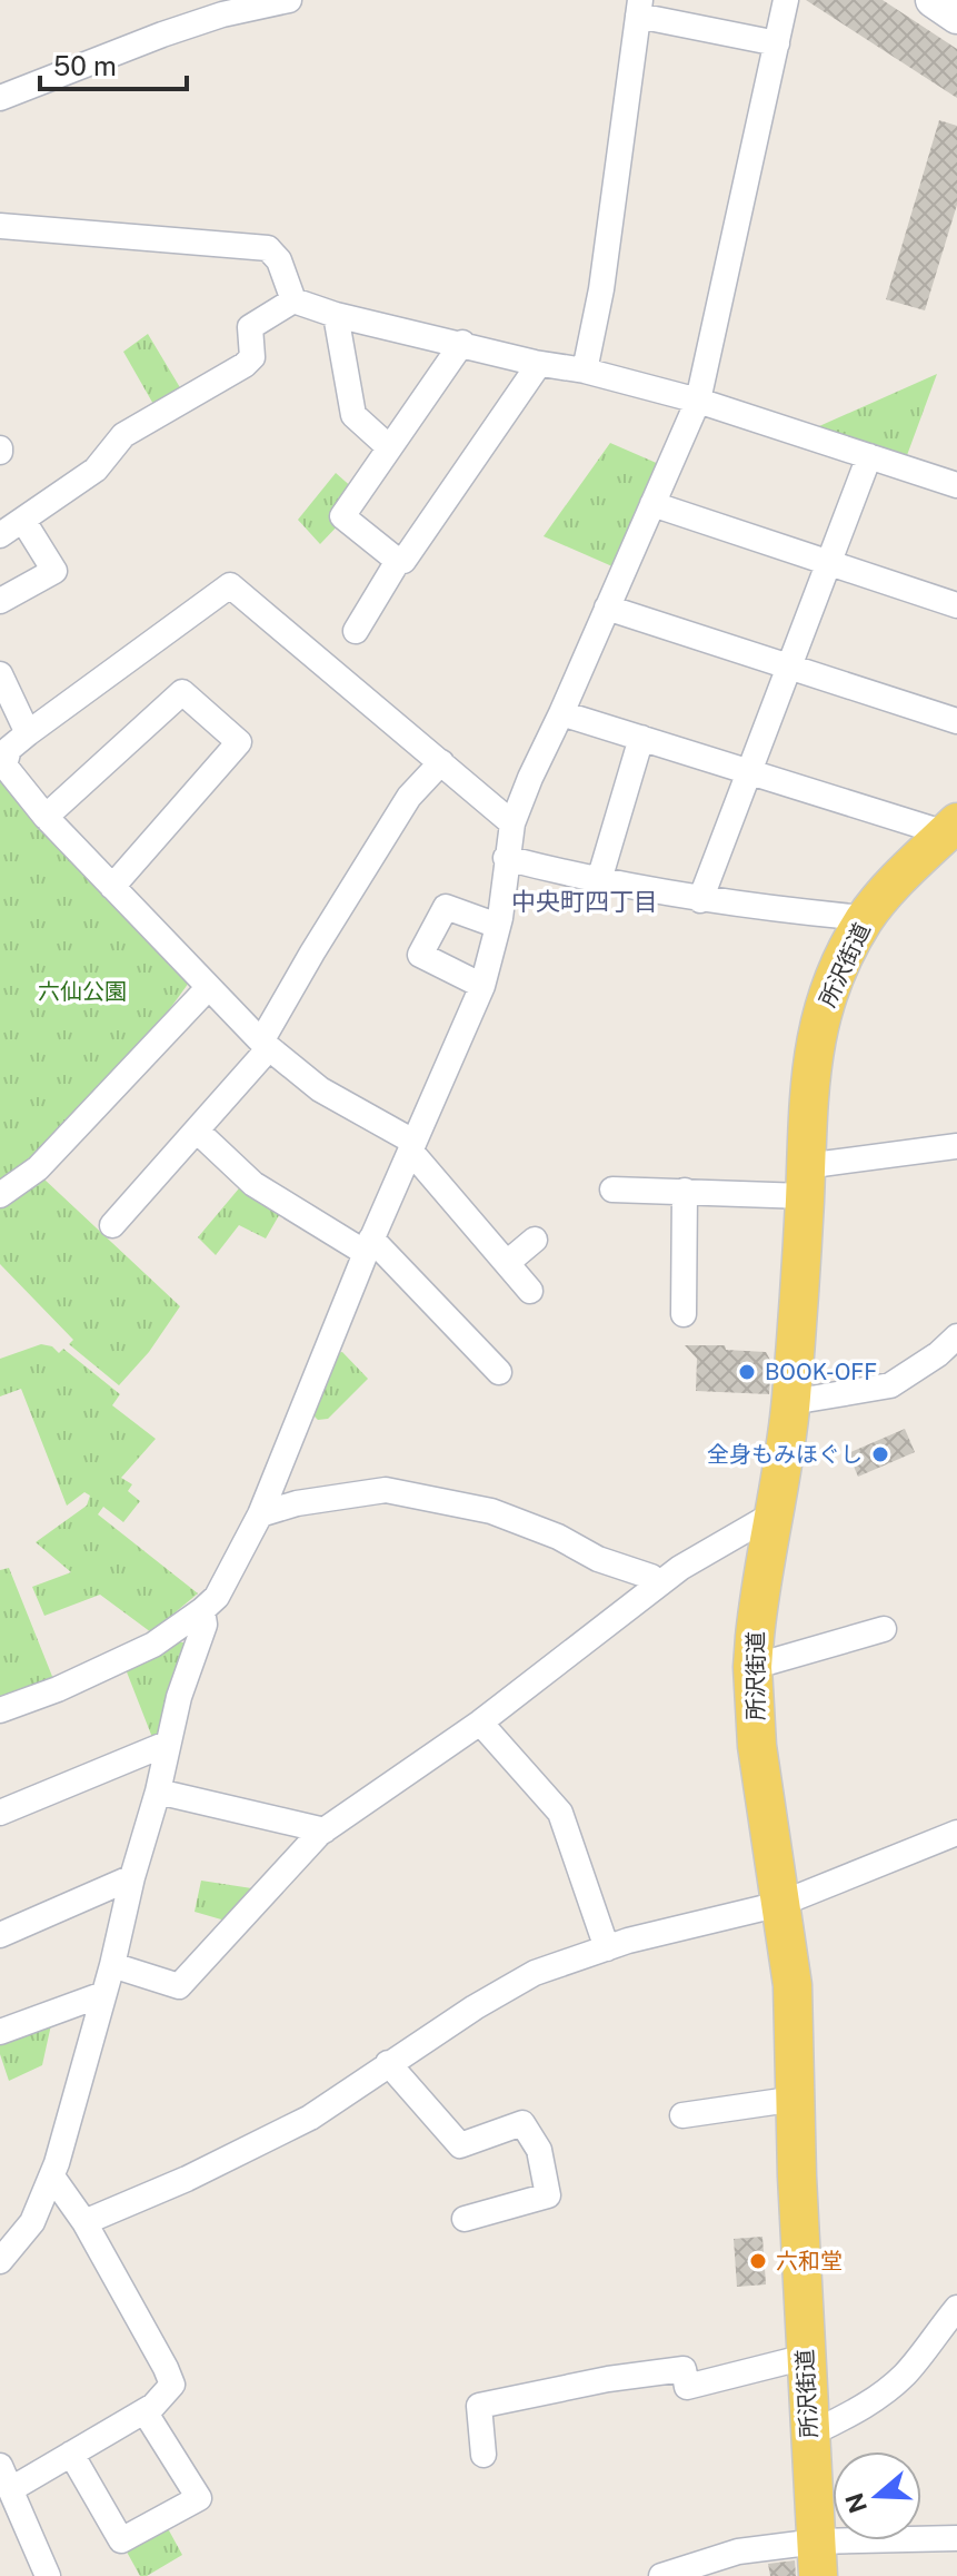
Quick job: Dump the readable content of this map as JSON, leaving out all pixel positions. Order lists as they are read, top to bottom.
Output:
{
  "streets": {
    "main road": ["所沢街道"]
  },
  "districts": ["中央町四丁目"],
  "parks": ["六仙公園"],
  "places": ["BOOK-OFF", "全身もみほぐし", "六和堂"],
  "scale_bar": "50 m",
  "north": "left"
}
